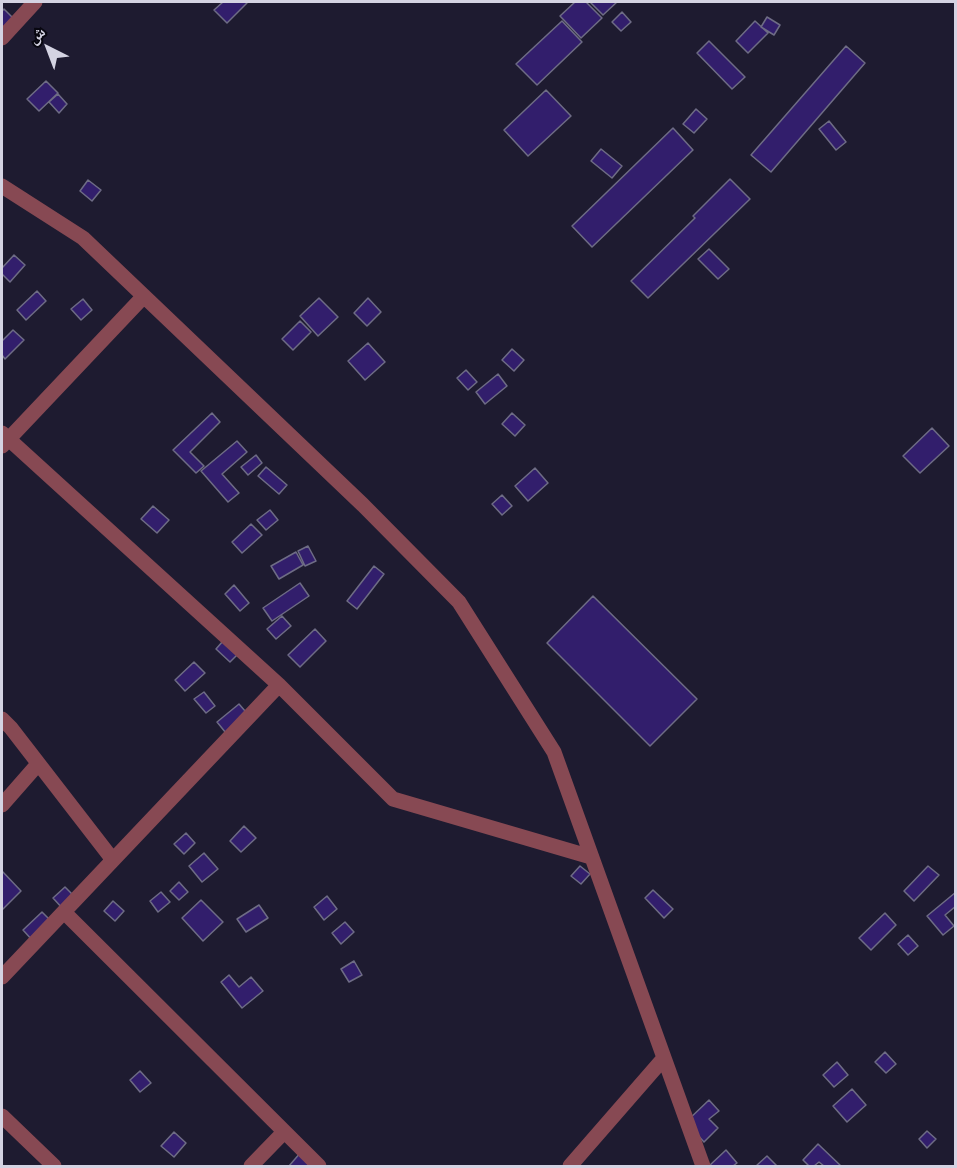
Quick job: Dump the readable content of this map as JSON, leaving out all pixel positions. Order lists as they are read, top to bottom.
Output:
{
  "north": "top left"
}
